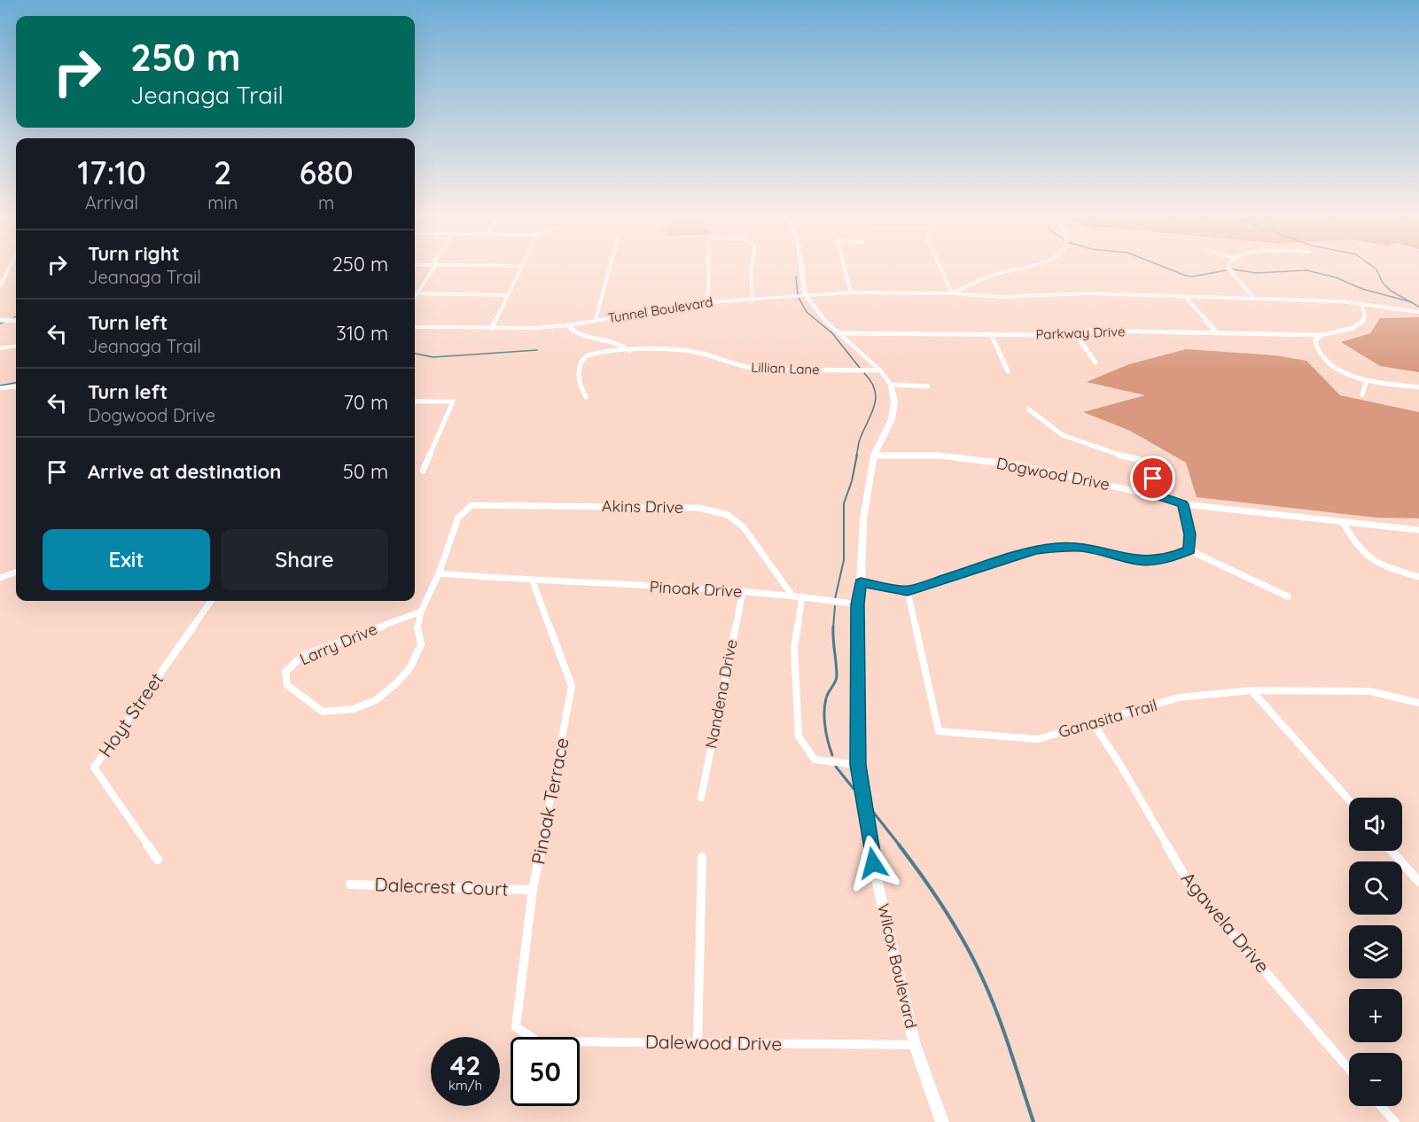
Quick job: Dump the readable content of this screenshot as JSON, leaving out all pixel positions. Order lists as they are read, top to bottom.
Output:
{
  "streets": {
    "main road": ["Tunnel Boulevard", "Wilcox Boulevard"],
    "street": [
      "Parkway Drive",
      "Lillian Lane",
      "Dogwood Drive",
      "Akins Drive",
      "Pinoak Drive",
      "Larry Drive",
      "Nandena Drive",
      "Hoyt Street",
      "Ganasita Trail",
      "Pinoak Terrace",
      "Dalecrest Court",
      "Agawela Drive",
      "Dalewood Drive"
    ]
  },
  "crossings": [
    ["Tunnel Boulevard", "Parkway Drive"],
    ["Tunnel Boulevard", "Lillian Lane"],
    ["Dogwood Drive", "Wilcox Boulevard"],
    ["Akins Drive", "Pinoak Drive"],
    ["Akins Drive", "Larry Drive"],
    ["Pinoak Drive", "Larry Drive"],
    ["Pinoak Drive", "Nandena Drive"],
    ["Pinoak Drive", "Pinoak Terrace"],
    ["Pinoak Drive", "Wilcox Boulevard"],
    ["Ganasita Trail", "Agawela Drive"],
    ["Pinoak Terrace", "Dalecrest Court"],
    ["Pinoak Terrace", "Dalewood Drive"],
    ["Wilcox Boulevard", "Dalewood Drive"]
  ],
  "page": {
    "turn": ["250 m", "Jeanaga Trail"],
    "eta": [
      "17:10",
      "Arrival",
      "2",
      "min",
      "680",
      "m"
    ],
    "list": [
      {
        "name": "Turn right",
        "note": "Jeanaga Trail",
        "value": "250 m"
      },
      {
        "name": "Turn left",
        "note": "Jeanaga Trail",
        "value": "310 m"
      },
      {
        "name": "Turn left",
        "note": "Dogwood Drive",
        "value": "70 m"
      },
      {
        "name": "Arrive at destination",
        "value": "50 m"
      }
    ],
    "buttons": ["Exit", "Share"],
    "map_buttons": ["+", "−"],
    "speed": "42 km/h",
    "limit": "50"
  }
}
